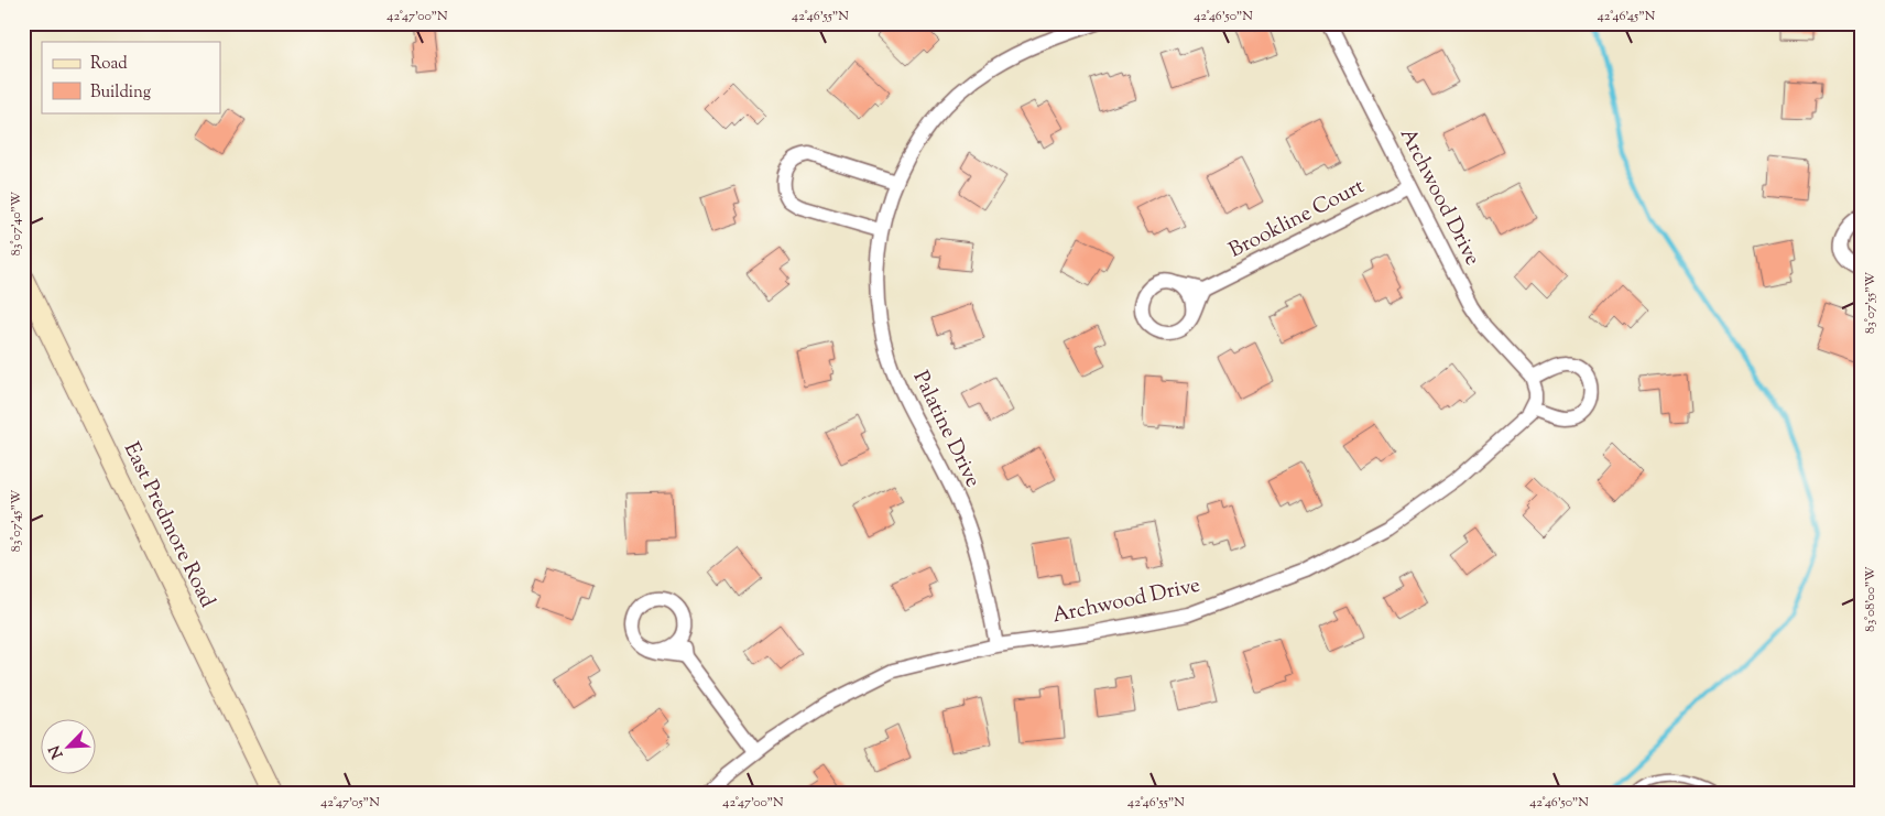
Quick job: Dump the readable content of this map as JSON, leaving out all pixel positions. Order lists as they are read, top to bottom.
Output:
{
  "streets": {
    "street": [
      "Archwood Drive",
      "Brookline Court",
      "Palatine Drive",
      "East Predmore Road"
    ]
  },
  "crossings": [
    ["Archwood Drive", "Brookline Court"],
    ["Archwood Drive", "Palatine Drive"]
  ],
  "legend": ["Road", "Building"],
  "north": "bottom left",
  "coordinates": [
    "42°47'00\"N",
    "42°46'55\"N",
    "42°46'50\"N",
    "42°46'45\"N",
    "83°07'40\"W",
    "83°07'55\"W",
    "83°07'45\"W",
    "83°08'00\"W",
    "42°47'05\"N"
  ]
}
